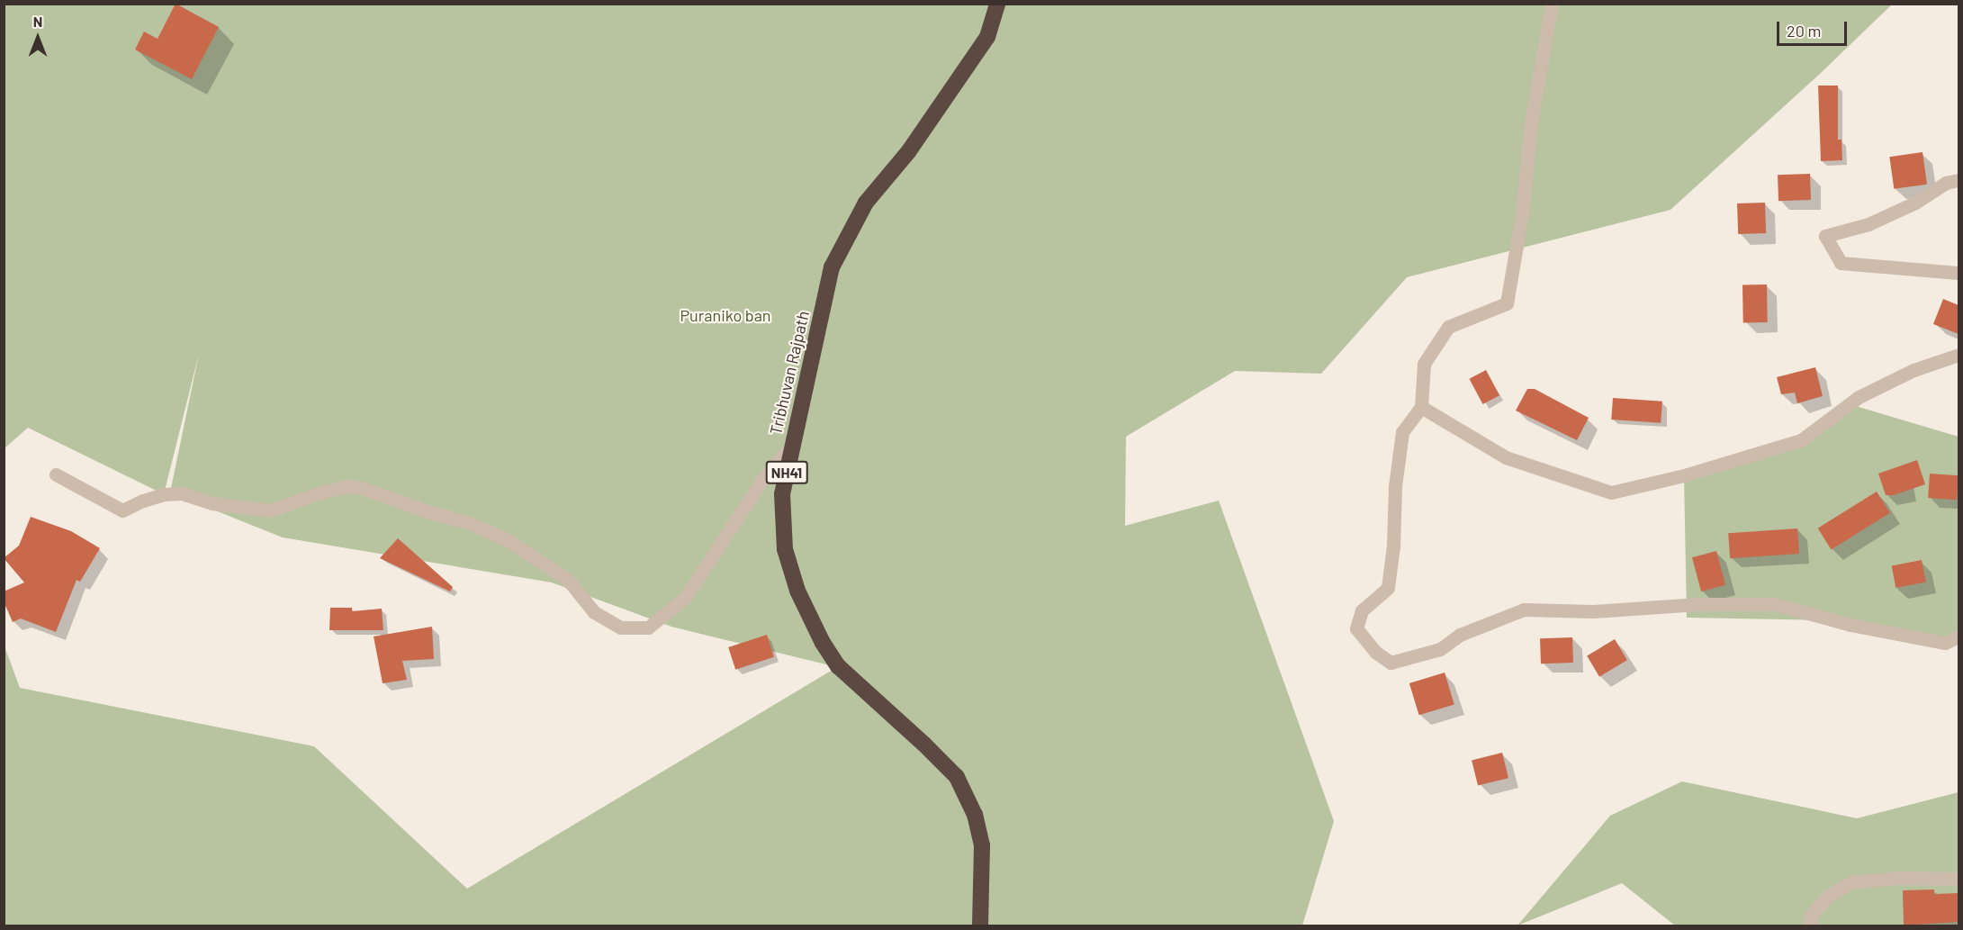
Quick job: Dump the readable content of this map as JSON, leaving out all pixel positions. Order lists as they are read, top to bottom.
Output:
{
  "streets": {
    "highway": ["Tribhuvan Rajpath", "NH41"]
  },
  "parks": ["Puraniko ban"],
  "scale_bar": "20 m",
  "north": "top"
}
